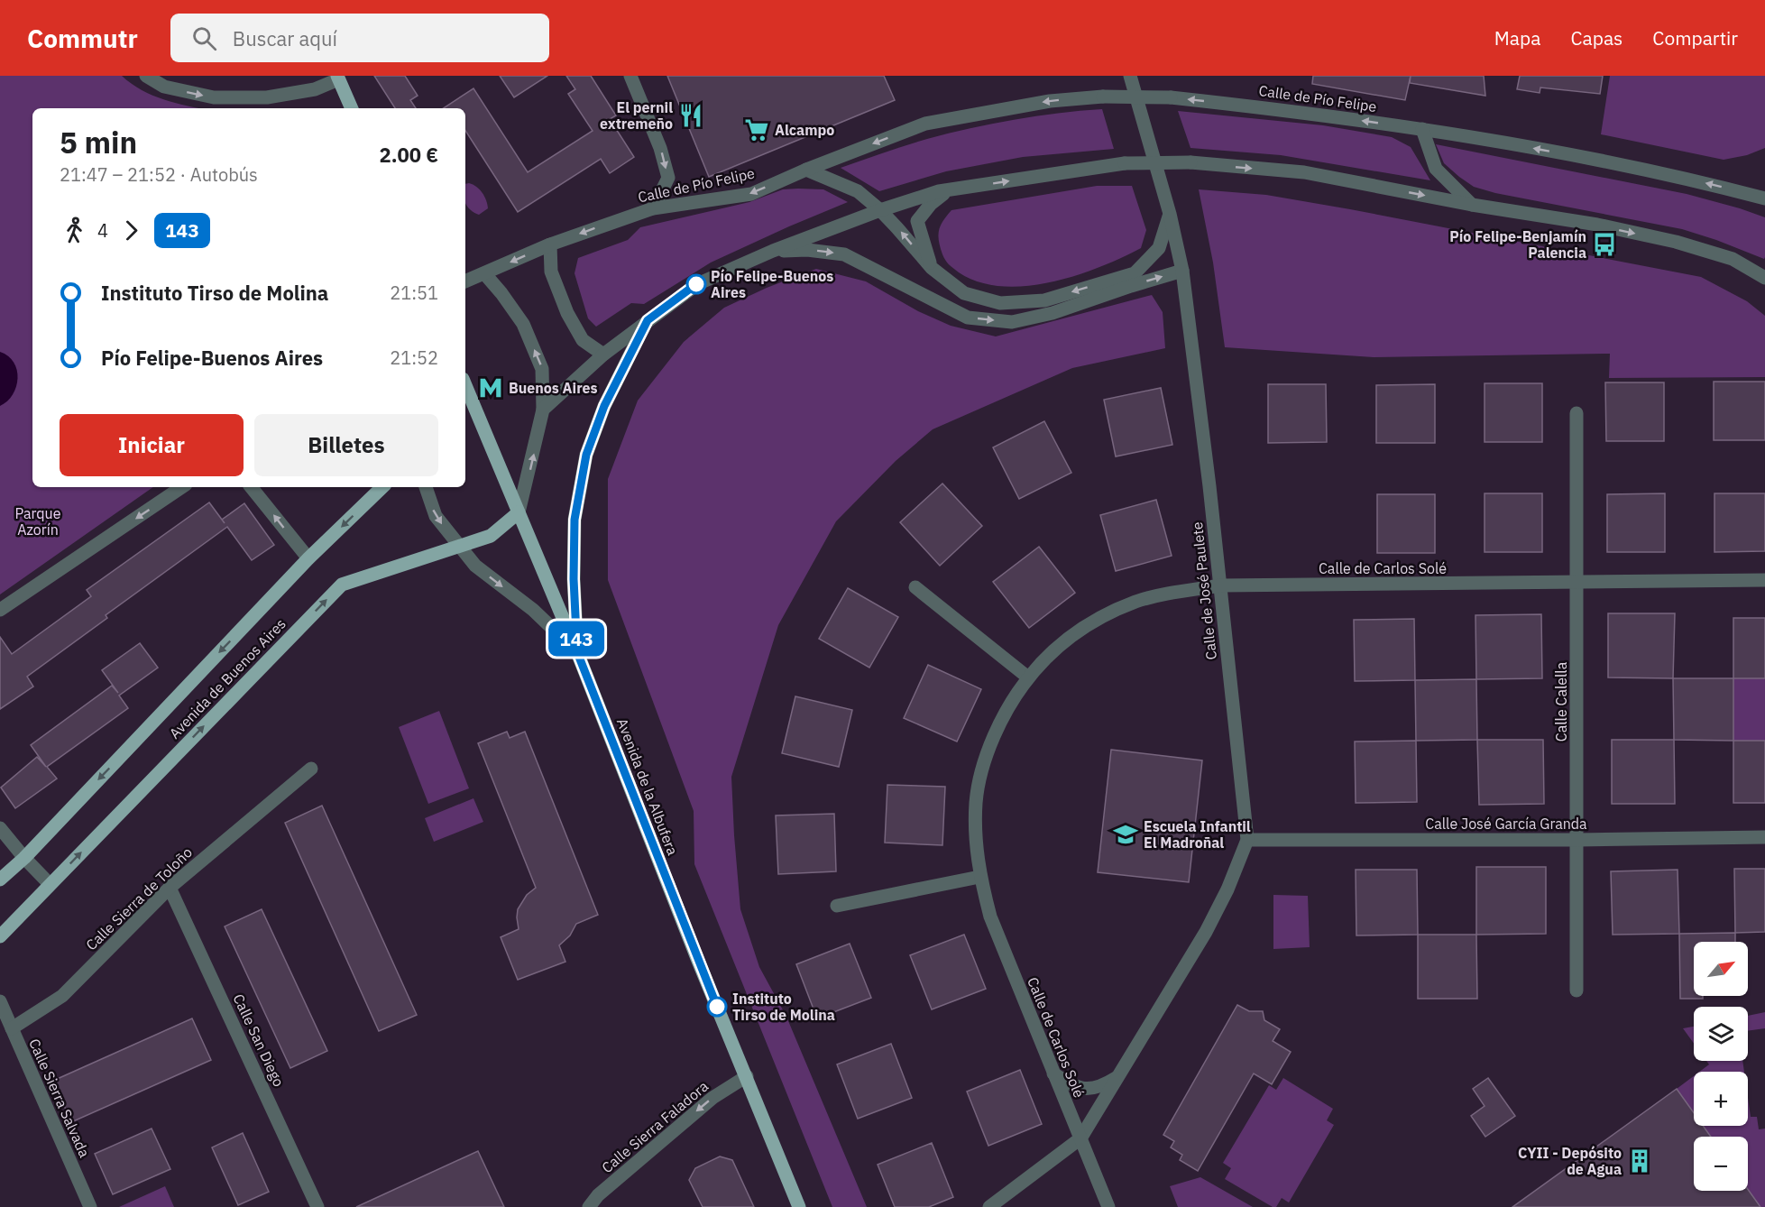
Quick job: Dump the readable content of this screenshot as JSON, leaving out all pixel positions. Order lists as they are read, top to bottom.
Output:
{
  "streets": {
    "main road": ["Avenida de Buenos Aires", "Avenida de la Albufera"],
    "street": [
      "Calle de Pío Felipe",
      "Calle de Carlos Solé",
      "Calle de José Paulete",
      "Calle Calella",
      "Calle José García Granda",
      "Calle Sierra de Toloño",
      "Calle San Diego",
      "Calle Sierra Salvada",
      "Calle Sierra Faladora"
    ]
  },
  "crossings": [
    ["Calle de Carlos Solé", "Calle de José Paulete"],
    ["Calle de Carlos Solé", "Calle Calella"],
    ["Calle de José Paulete", "Calle José García Granda"],
    ["Avenida de Buenos Aires", "Avenida de la Albufera"],
    ["Calle Calella", "Calle José García Granda"],
    ["Avenida de la Albufera", "Calle Sierra Faladora"],
    ["Calle Sierra de Toloño", "Calle San Diego"],
    ["Calle Sierra de Toloño", "Calle Sierra Salvada"]
  ],
  "one_way": ["Calle Sierra Faladora"],
  "parks": ["Parque Azorín"],
  "places": {
    "restaurant": ["El pernil extremeño"],
    "supermarket": ["Alcampo"],
    "bus stop": ["Pío Felipe-Benjamín Palencia"],
    "other": ["Pío Felipe-Buenos Aires", "Instituto Tirso de Molina"],
    "metro station": ["Buenos Aires"],
    "school or university": ["Escuela Infantil El Madroñal"],
    "building": ["CYII - Depósito de Agua"]
  },
  "lines": ["bus line 143"],
  "north": "top right",
  "page": {
    "header": "Commutr",
    "search": "Buscar aquí",
    "nav": ["Mapa", "Capas", "Compartir"],
    "on_map": "143",
    "heading": ["5 min", "21:47 – 21:52 · Autobús", "2.00 €"],
    "legs": ["4", "143"],
    "list": [
      {
        "name": "Instituto Tirso de Molina",
        "value": "21:51"
      },
      {
        "name": "Pío Felipe-Buenos Aires",
        "value": "21:52"
      }
    ],
    "buttons": ["Iniciar", "Billetes"],
    "map_buttons": ["+", "−"]
  }
}
